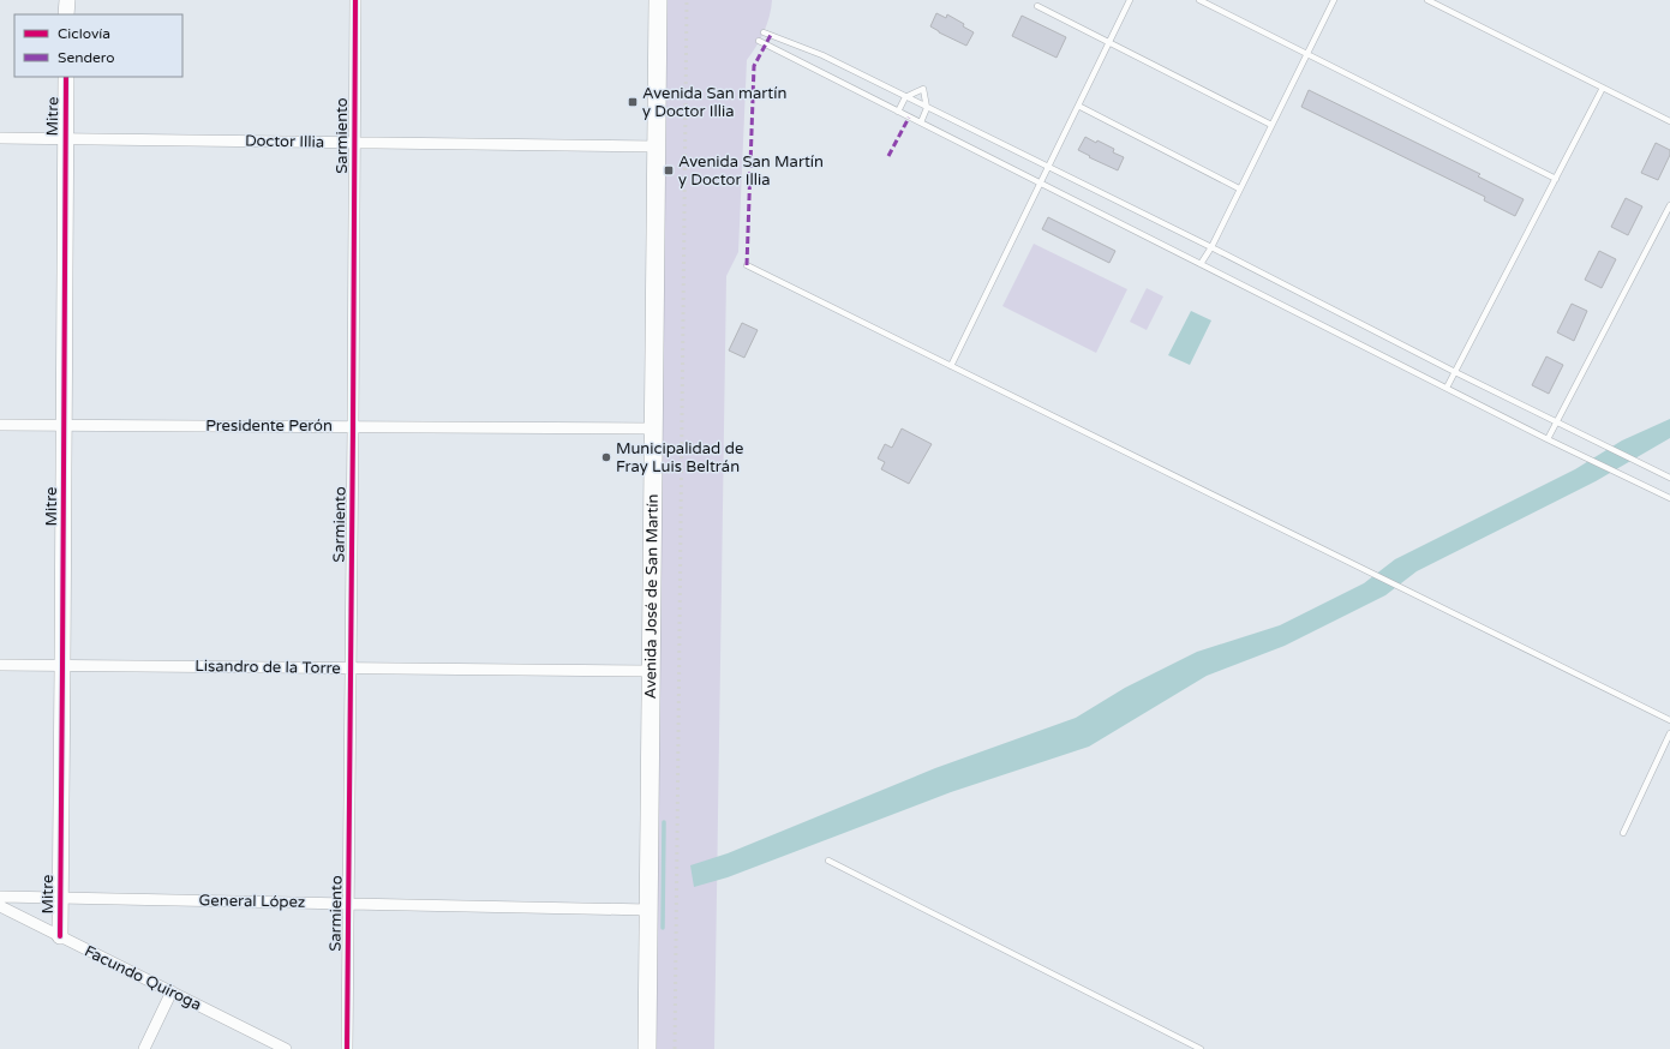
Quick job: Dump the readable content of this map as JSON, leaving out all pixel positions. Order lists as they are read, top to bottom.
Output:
{
  "streets": {
    "main road": ["Avenida José de San Martín"],
    "street": [
      "Mitre",
      "Sarmiento",
      "Doctor Illia",
      "Presidente Perón",
      "Lisandro de la Torre",
      "General López",
      "Facundo Quiroga"
    ]
  },
  "crossings": [
    ["Mitre", "Doctor Illia"],
    ["Mitre", "Presidente Perón"],
    ["Mitre", "Lisandro de la Torre"],
    ["Mitre", "General López"],
    ["Mitre", "Facundo Quiroga"],
    ["Sarmiento", "Doctor Illia"],
    ["Sarmiento", "Presidente Perón"],
    ["Sarmiento", "Lisandro de la Torre"],
    ["Sarmiento", "General López"],
    ["Doctor Illia", "Avenida José de San Martín"],
    ["Presidente Perón", "Avenida José de San Martín"],
    ["Avenida José de San Martín", "Lisandro de la Torre"],
    ["Avenida José de San Martín", "General López"]
  ],
  "places": {
    "transit": ["Avenida San martín y Doctor Illia", "Avenida San Martín y Doctor Illia"],
    "other": ["Municipalidad de Fray Luis Beltrán"]
  },
  "legend": ["Ciclovía", "Sendero"]
}
